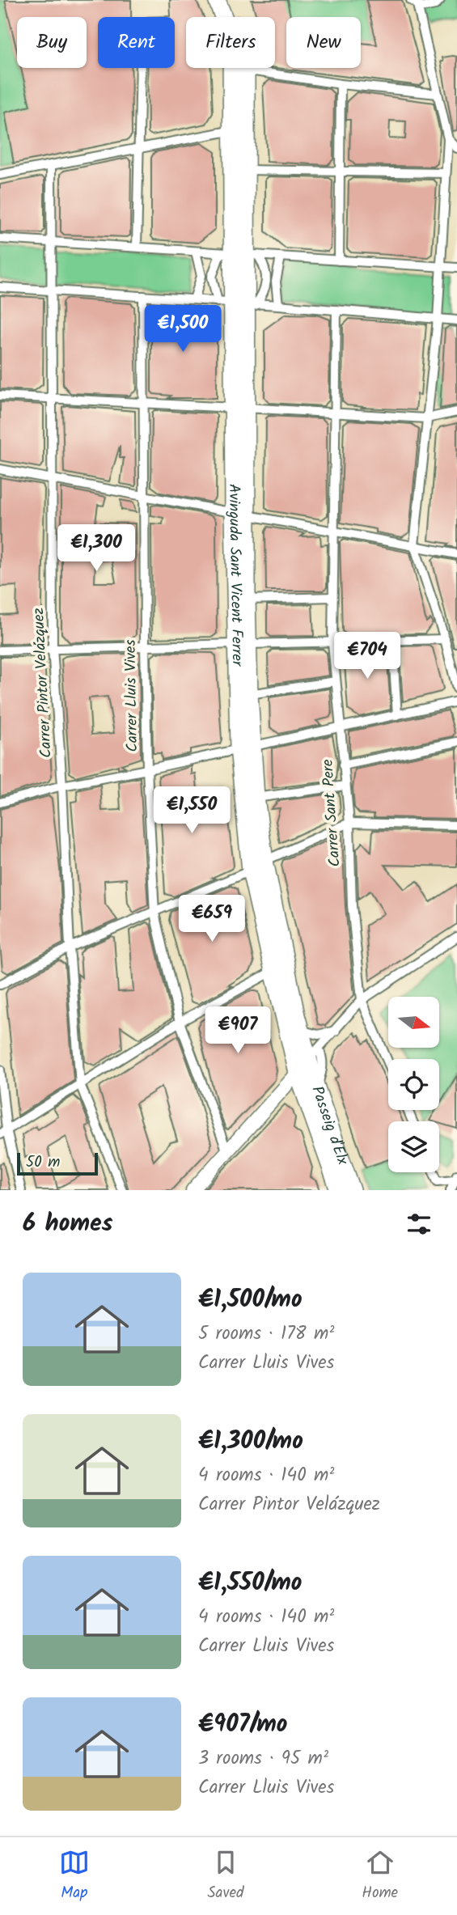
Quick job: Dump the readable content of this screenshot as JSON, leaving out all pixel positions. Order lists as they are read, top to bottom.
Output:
{
  "streets": {
    "highway": ["Avinguda Sant Vicent Ferrer", "Passeig d'Elx"],
    "street": ["Carrer Pintor Velázquez", "Carrer Lluis Vives", "Carrer Sant Pere"]
  },
  "crossings": [
    ["Avinguda Sant Vicent Ferrer", "Passeig d'Elx"]
  ],
  "scale_bar": "50 m",
  "north": "right",
  "page": {
    "chip": [
      "Buy",
      "Rent",
      "Filters",
      "New"
    ],
    "price": [
      "€1,500",
      "€1,300",
      "€704",
      "€1,550",
      "€659",
      "€907"
    ],
    "scale": "50 m",
    "heading": "6 homes",
    "list": [
      {
        "name": "€1,500/mo",
        "note": "5 rooms · 178 m² · Carrer Lluis Vives"
      },
      {
        "name": "€1,300/mo",
        "note": "4 rooms · 140 m² · Carrer Pintor Velázquez"
      },
      {
        "name": "€1,550/mo",
        "note": "4 rooms · 140 m² · Carrer Lluis Vives"
      },
      {
        "name": "€907/mo",
        "note": "3 rooms · 95 m² · Carrer Lluis Vives"
      }
    ],
    "tabs": ["Map", "Saved", "Home"]
  }
}
